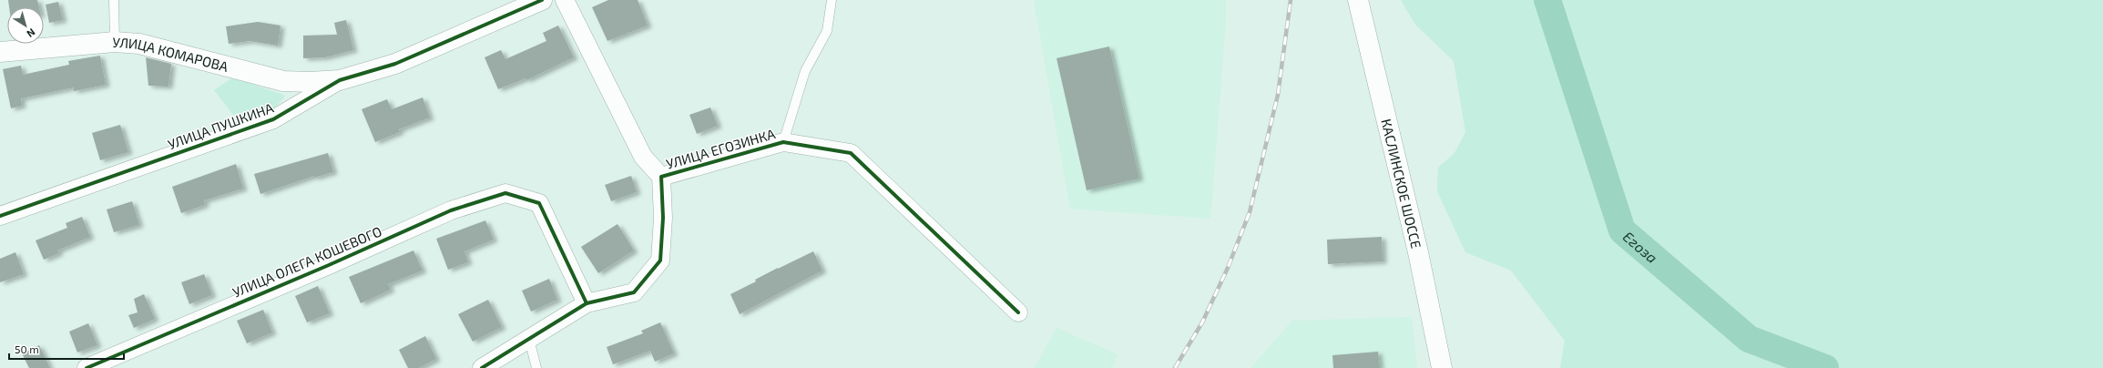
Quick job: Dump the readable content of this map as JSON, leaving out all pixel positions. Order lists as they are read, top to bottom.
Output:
{
  "streets": {
    "street": [
      "УЛИЦА КОМАРОВА",
      "УЛИЦА ПУШКИНА",
      "УЛИЦА ЕГОЗИНКА",
      "КАСЛИНСКОЕ ШОССЕ",
      "УЛИЦА ОЛЕГА КОШЕВОГО"
    ]
  },
  "crossings": [
    ["УЛИЦА КОМАРОВА", "УЛИЦА ПУШКИНА"],
    ["УЛИЦА ЕГОЗИНКА", "УЛИЦА ОЛЕГА КОШЕВОГО"]
  ],
  "water": ["Егоза"],
  "scale_bar": "50 m",
  "north": "bottom right"
}
